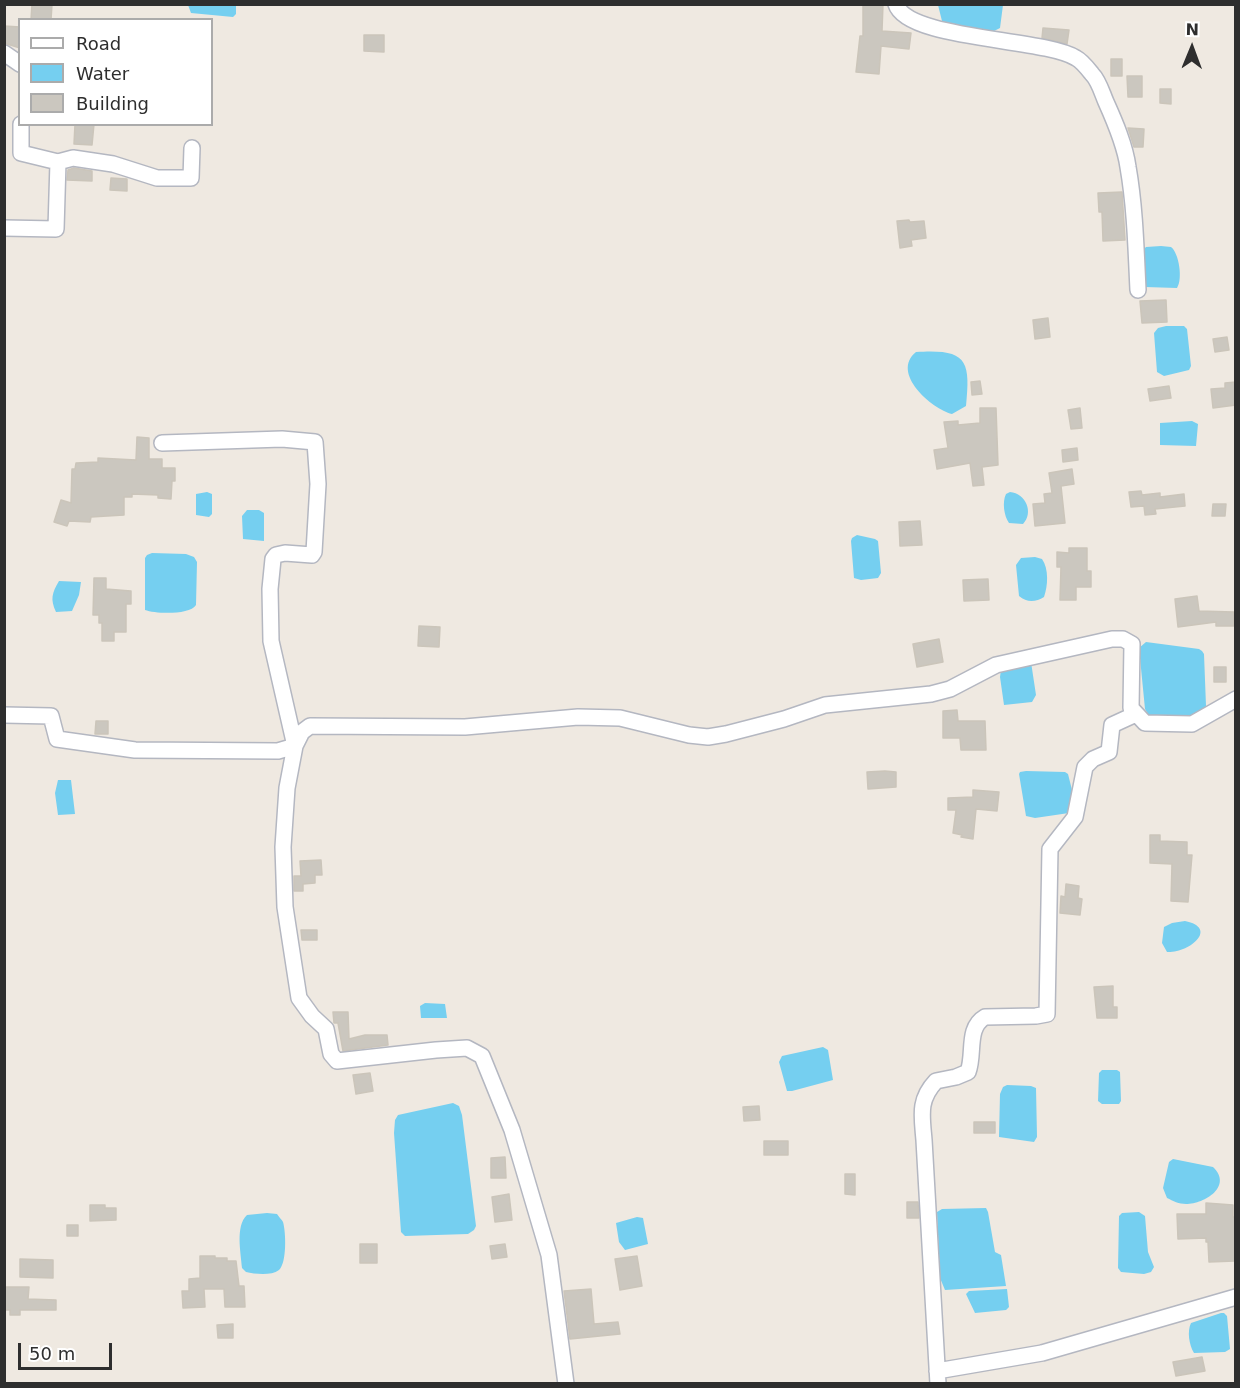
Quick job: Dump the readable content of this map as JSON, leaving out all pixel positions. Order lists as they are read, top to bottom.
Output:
{
  "legend": ["Road", "Water", "Building"],
  "scale_bar": "50 m",
  "north": "top"
}
